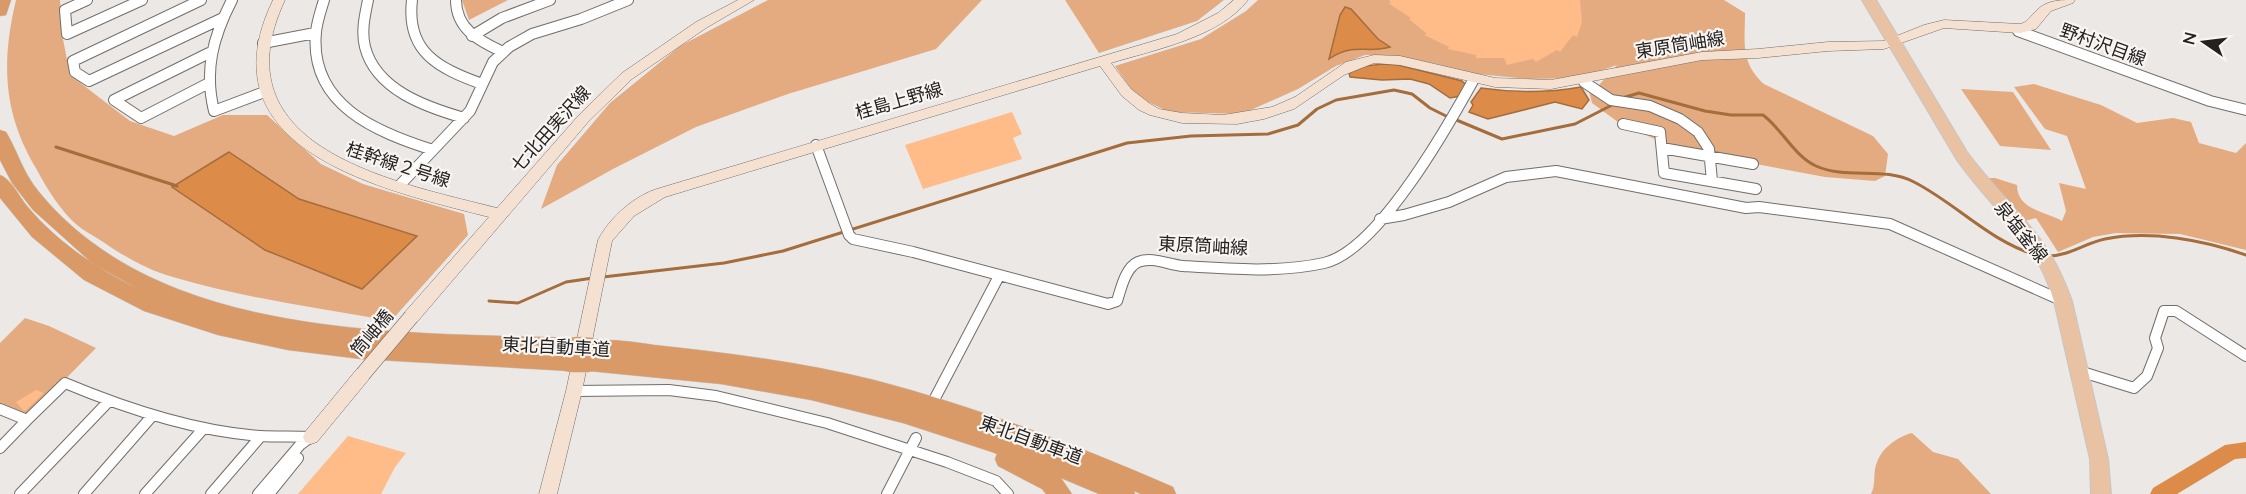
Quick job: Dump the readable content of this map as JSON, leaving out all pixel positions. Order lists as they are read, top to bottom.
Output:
{
  "streets": {
    "highway": ["東北自動車道"],
    "main road": ["泉塩釜線"],
    "street": [
      "東原筒岫線",
      "野村沢目線",
      "桂島上野線",
      "七北田実沢線",
      "桂幹線２号線",
      "筒岫橋"
    ]
  },
  "crossings": [
    ["東原筒岫線", "野村沢目線"],
    ["東原筒岫線", "桂島上野線"],
    ["東原筒岫線", "泉塩釜線"],
    ["七北田実沢線", "桂幹線２号線"],
    ["七北田実沢線", "筒岫橋"]
  ],
  "north": "left"
}
